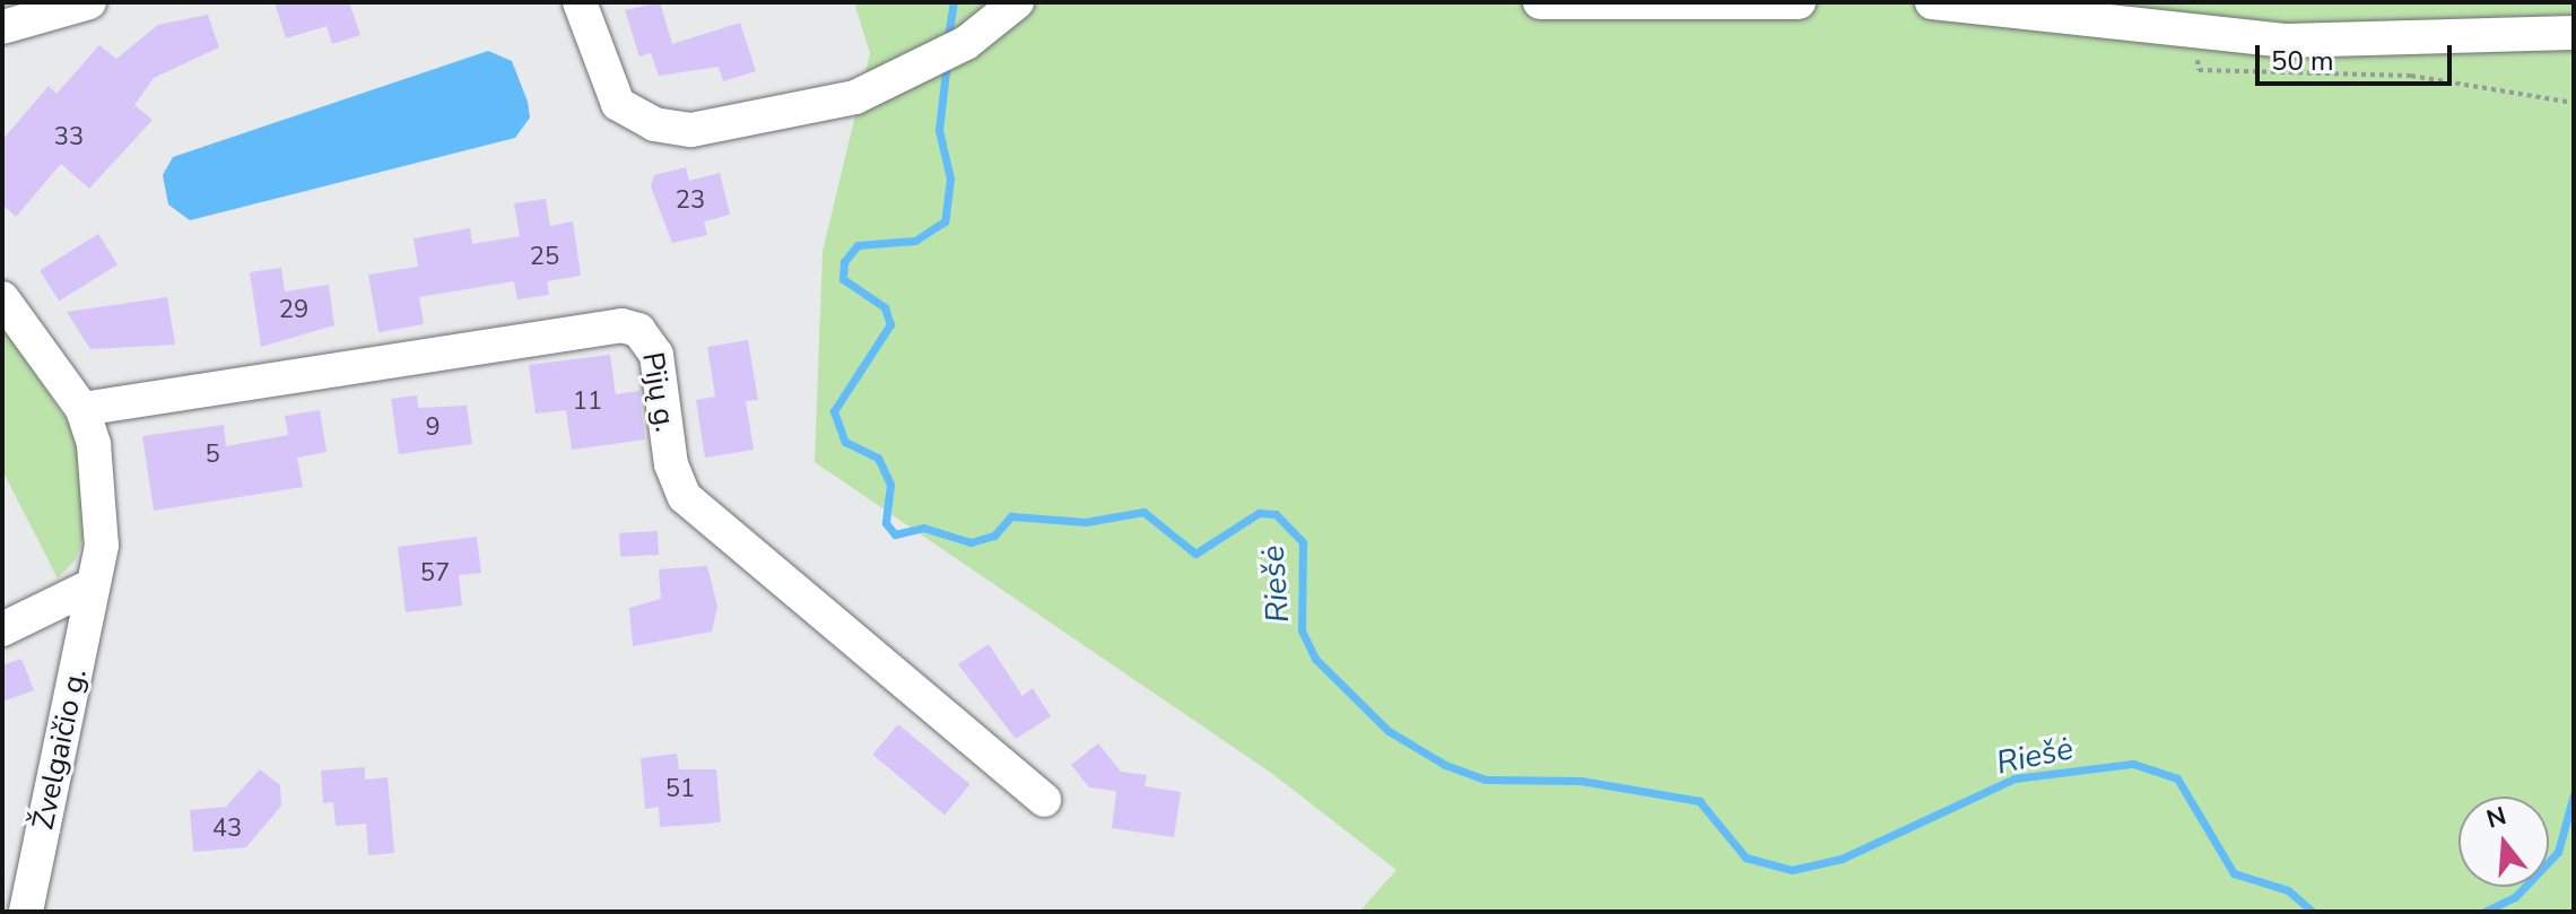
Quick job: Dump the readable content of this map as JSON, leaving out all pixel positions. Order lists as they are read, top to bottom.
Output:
{
  "streets": {
    "street": ["Pijų g.", "Žvelgaičio g."]
  },
  "crossings": [
    ["Pijų g.", "Žvelgaičio g."]
  ],
  "water": ["Riešė"],
  "house_numbers": [
    "33",
    "23",
    "25",
    "29",
    "11",
    "9",
    "5",
    "57",
    "51",
    "43"
  ],
  "scale_bar": "50 m",
  "north": "top"
}
